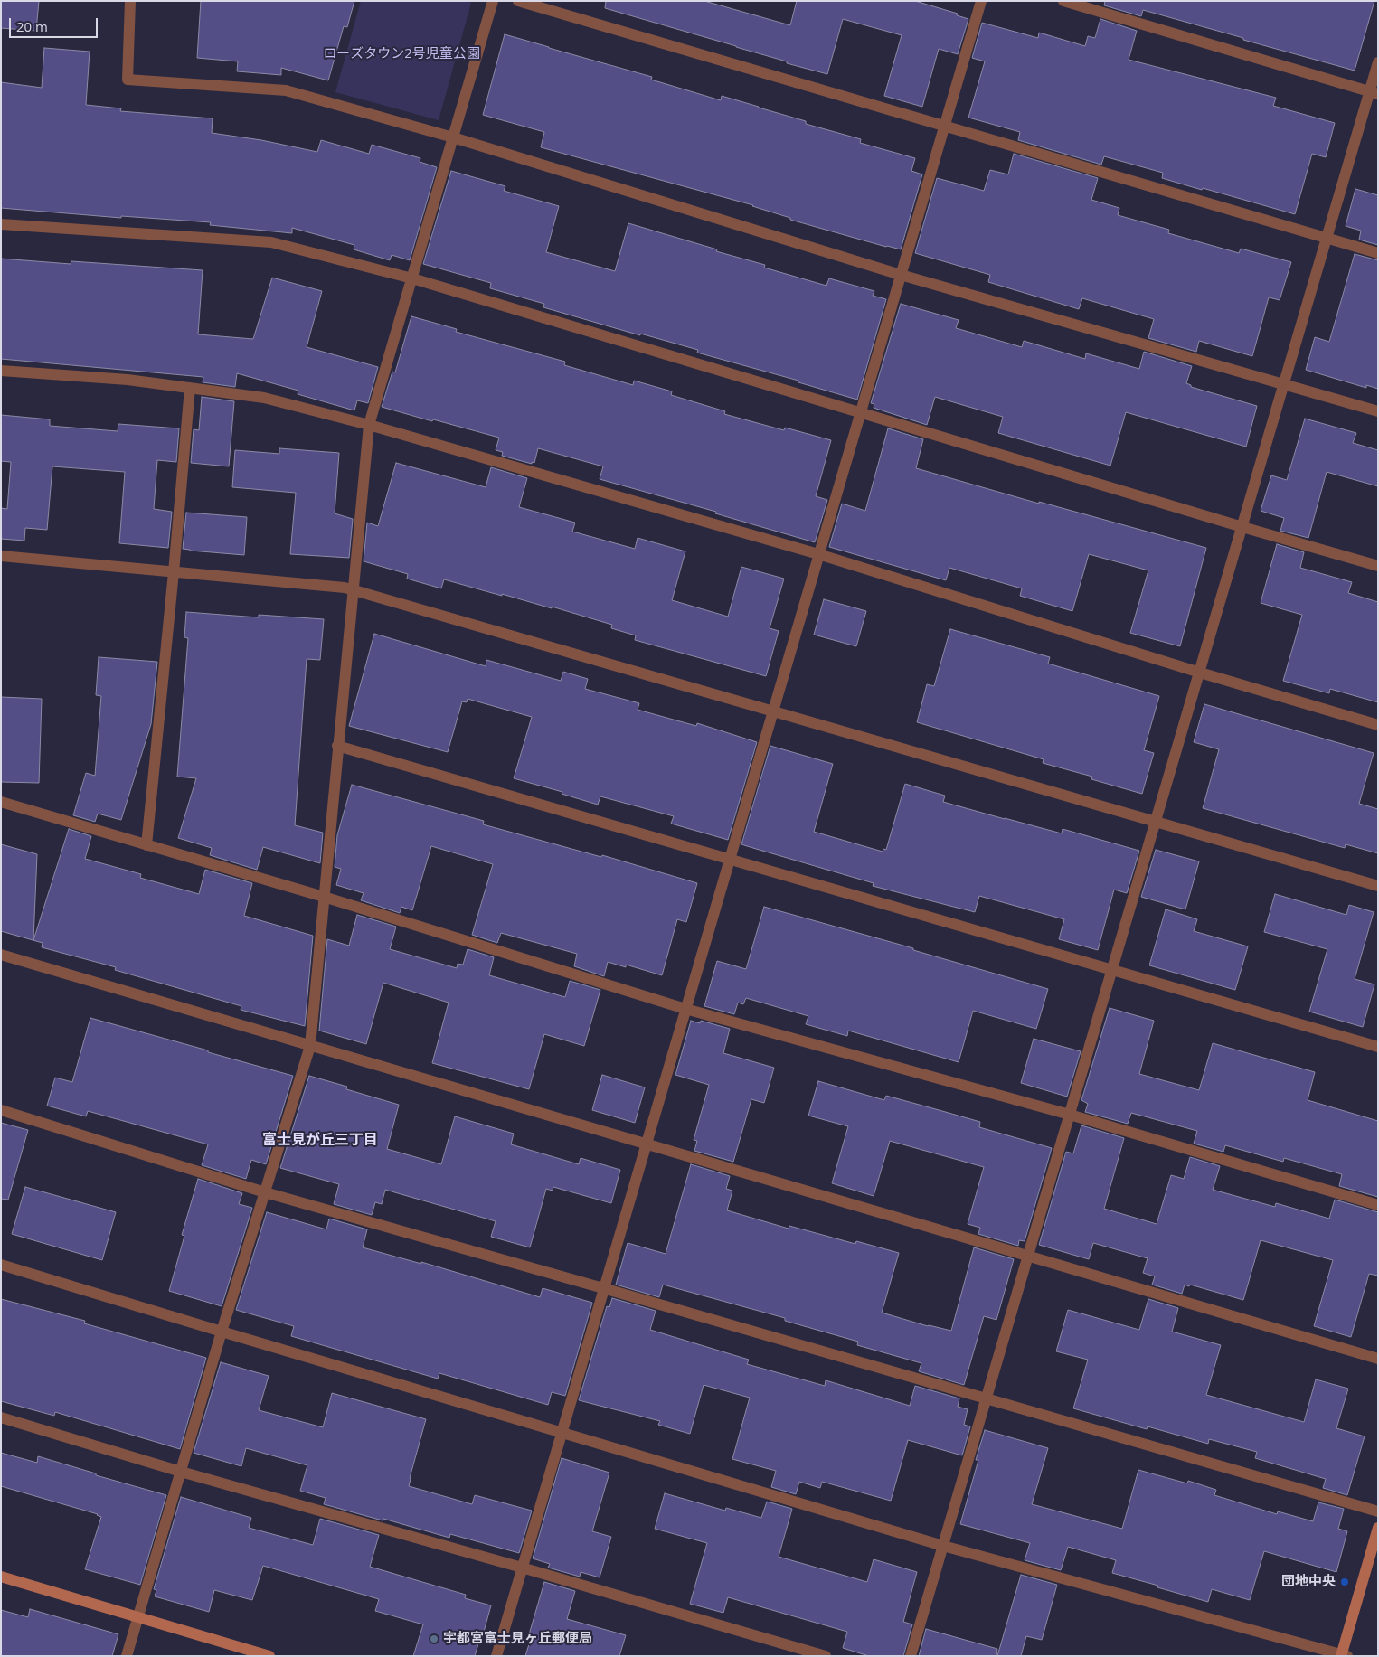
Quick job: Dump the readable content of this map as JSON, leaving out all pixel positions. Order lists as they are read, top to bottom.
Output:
{
  "districts": ["富士見が丘三丁目"],
  "parks": ["ローズタウン2号児童公園"],
  "places": ["団地中央", "宇都宮富士見ヶ丘郵便局"],
  "scale_bar": "20 m"
}
